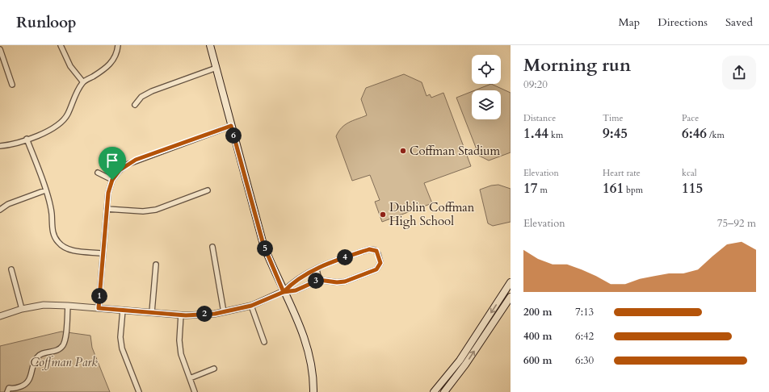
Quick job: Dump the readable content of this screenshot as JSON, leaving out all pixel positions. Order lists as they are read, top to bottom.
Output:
{
  "parks": ["Coffman Park"],
  "places": ["Coffman Stadium", "Dublin Coffman High School"],
  "page": {
    "header": "Runloop",
    "nav": ["Map", "Directions", "Saved"],
    "heading": ["Morning run", "09:20"],
    "stats": [
      ["Distance", "1.44 km"],
      ["Time", "9:45"],
      ["Pace", "6:46 /km"],
      ["Elevation", "17 m"],
      ["Heart rate", "161 bpm"],
      ["kcal", "115"]
    ],
    "pins": [
      "6",
      "5",
      "4",
      "3",
      "1",
      "2"
    ],
    "chart": ["Elevation", "75–92 m"],
    "list": [
      {
        "name": "200 m",
        "note": "7:13"
      },
      {
        "name": "400 m",
        "note": "6:42"
      },
      {
        "name": "600 m",
        "note": "6:30"
      }
    ]
  }
}
